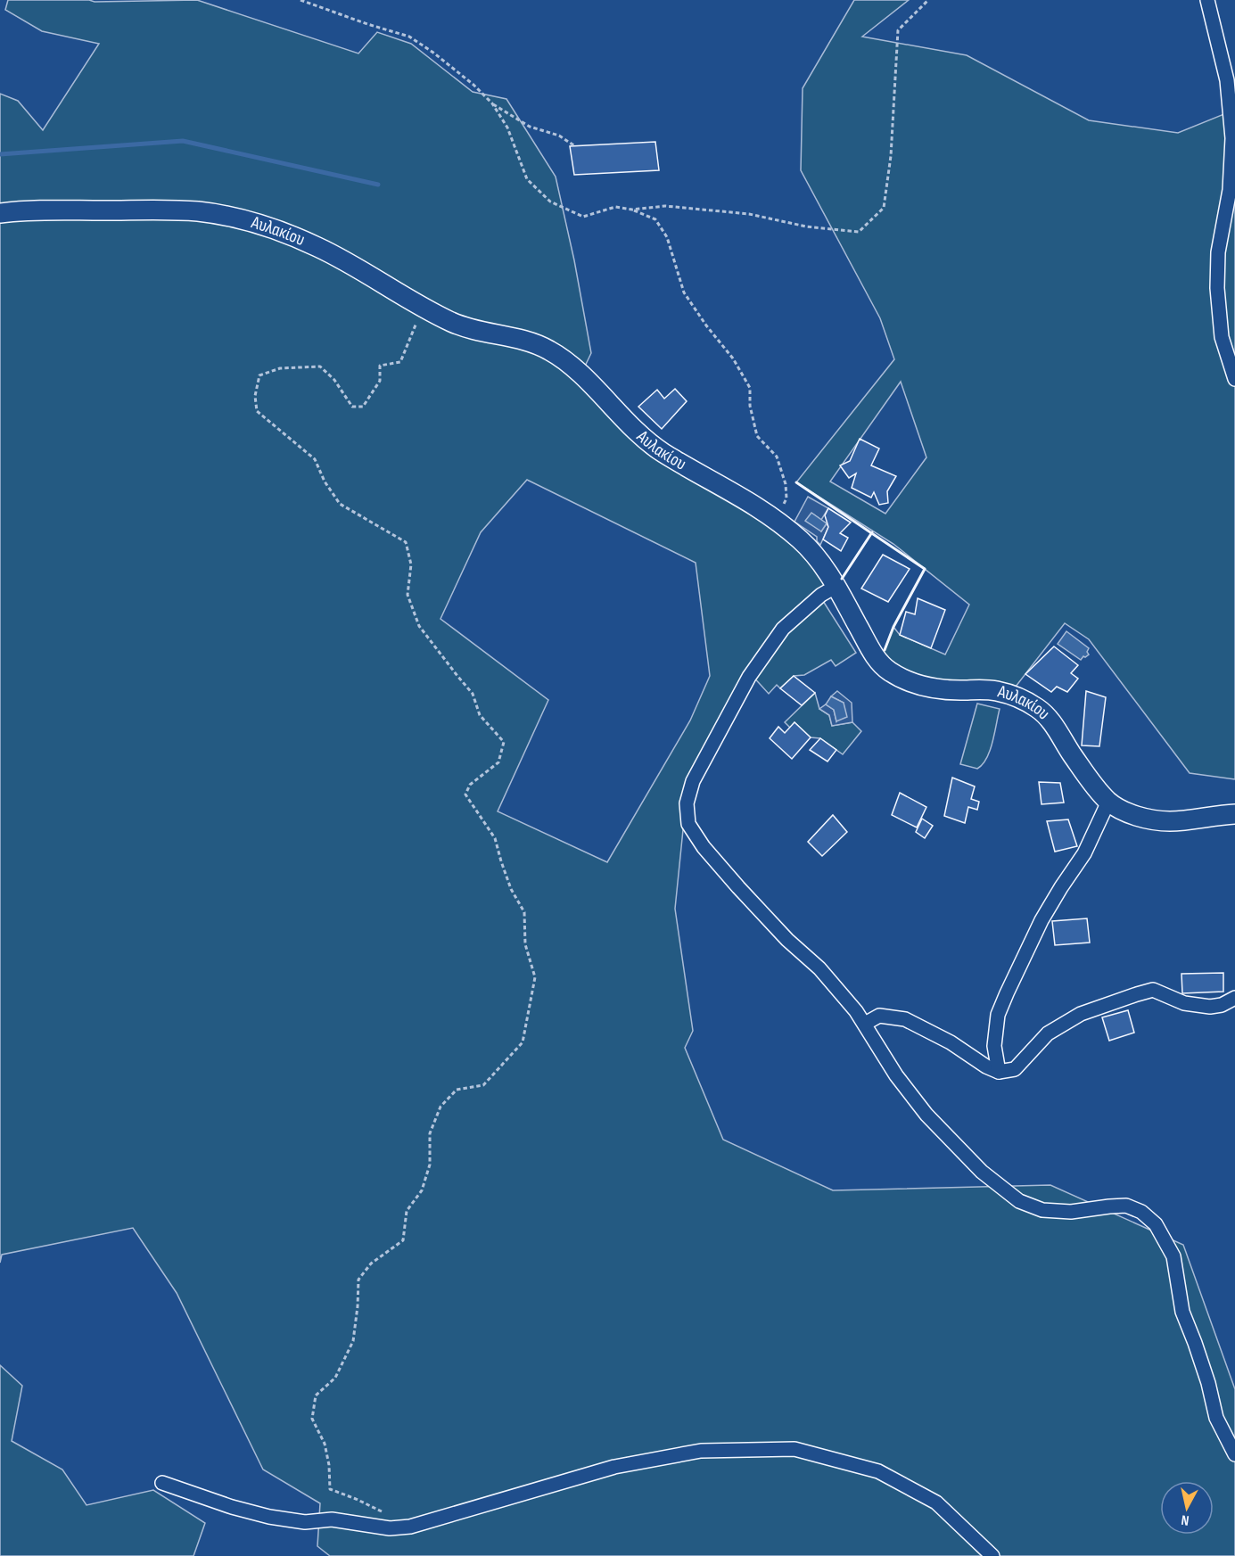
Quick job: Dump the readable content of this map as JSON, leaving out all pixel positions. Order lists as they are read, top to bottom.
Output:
{
  "streets": {
    "street": ["Αυλακίου"]
  },
  "north": "bottom"
}
